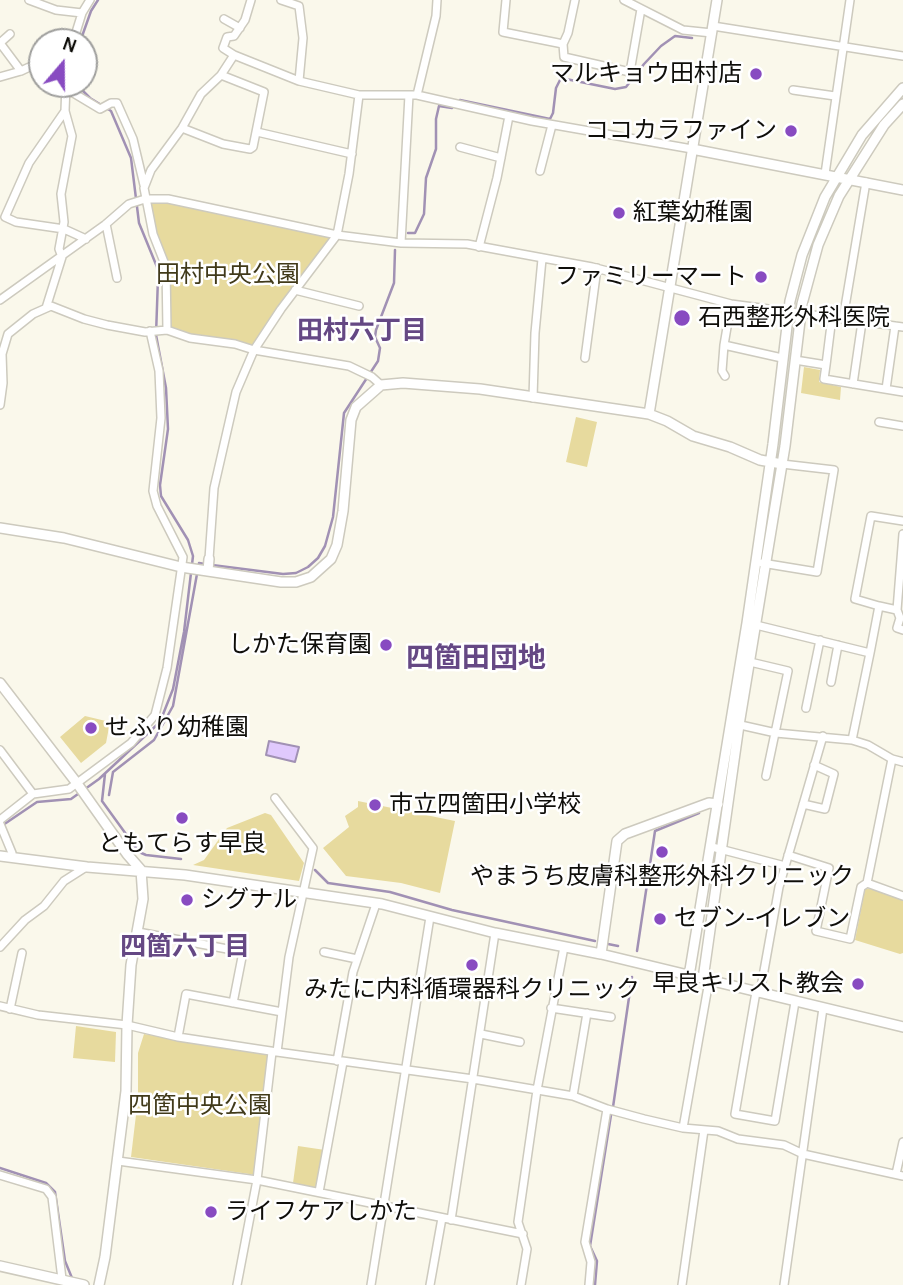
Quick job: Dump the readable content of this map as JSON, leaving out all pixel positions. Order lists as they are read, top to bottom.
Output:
{
  "districts": ["田村六丁目", "四箇田団地", "四箇六丁目"],
  "parks": ["田村中央公園", "四箇中央公園"],
  "places": [
    "マルキョウ田村店",
    "ココカラファイン",
    "紅葉幼稚園",
    "ファミリーマート",
    "石西整形外科医院",
    "しかた保育園",
    "せふり幼稚園",
    "市立四箇田小学校",
    "ともてらす早良",
    "やまうち皮膚科整形外科クリニック",
    "シグナル",
    "セブン-イレブン",
    "みたに内科循環器科クリニック",
    "早良キリスト教会",
    "ライフケアしかた"
  ],
  "north": "top"
}
